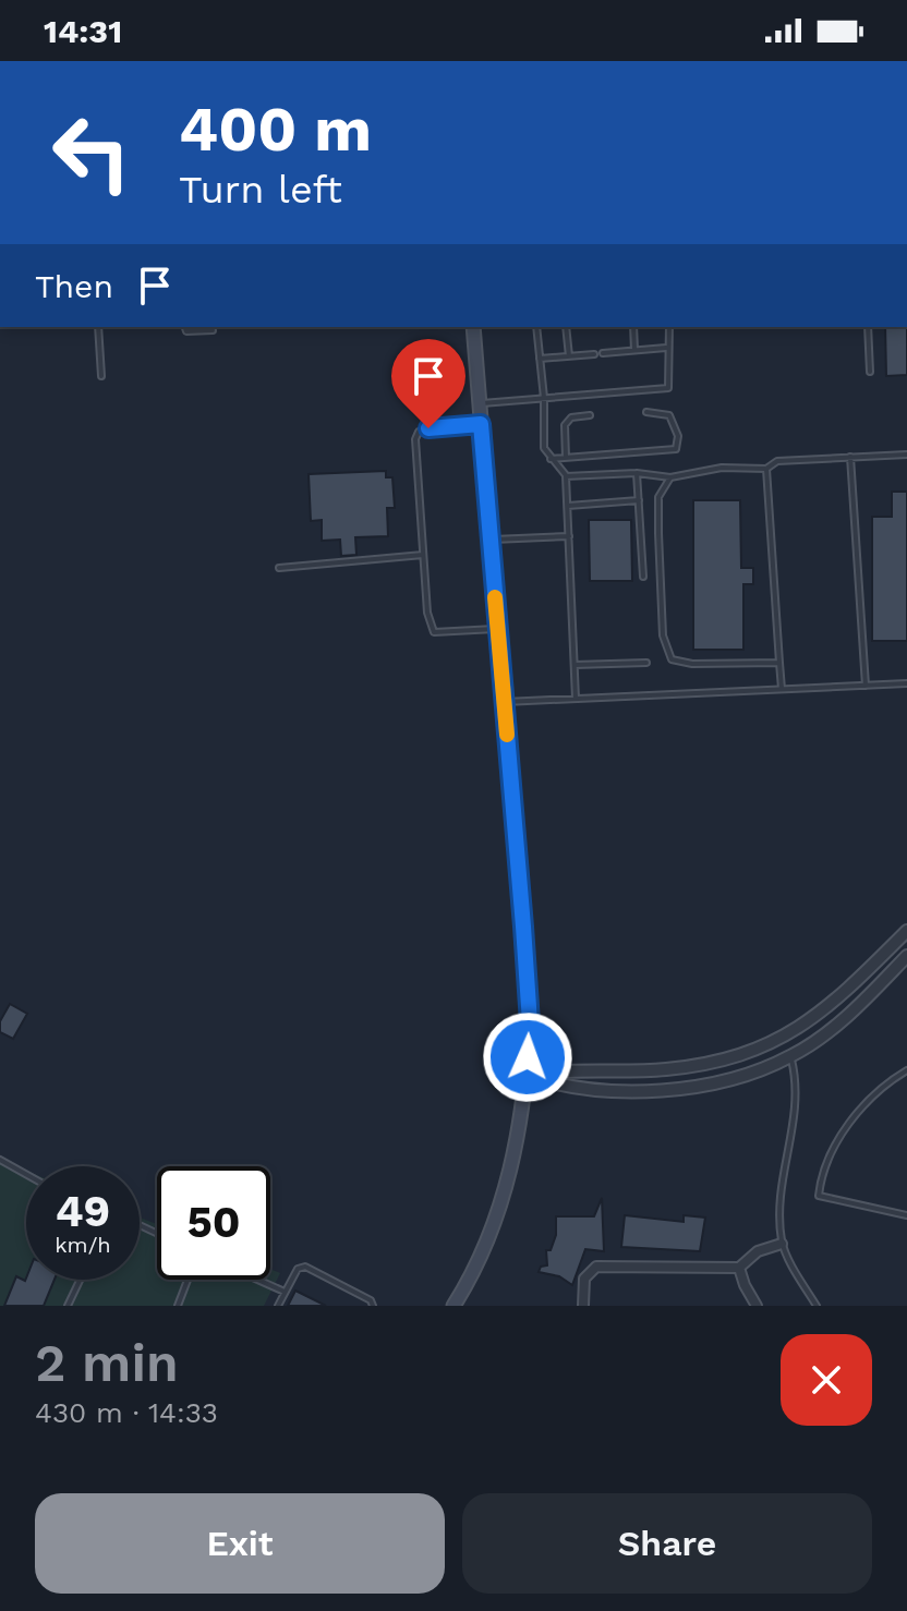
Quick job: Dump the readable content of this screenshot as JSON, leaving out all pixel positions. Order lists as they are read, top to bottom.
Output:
{
  "page": {
    "status": "14:31",
    "turn": ["400 m", "Turn left"],
    "then": "Then",
    "speed": "49 km/h",
    "limit": "50",
    "heading": ["2 min", "430 m · 14:33"],
    "buttons": ["Exit", "Share"]
  }
}
